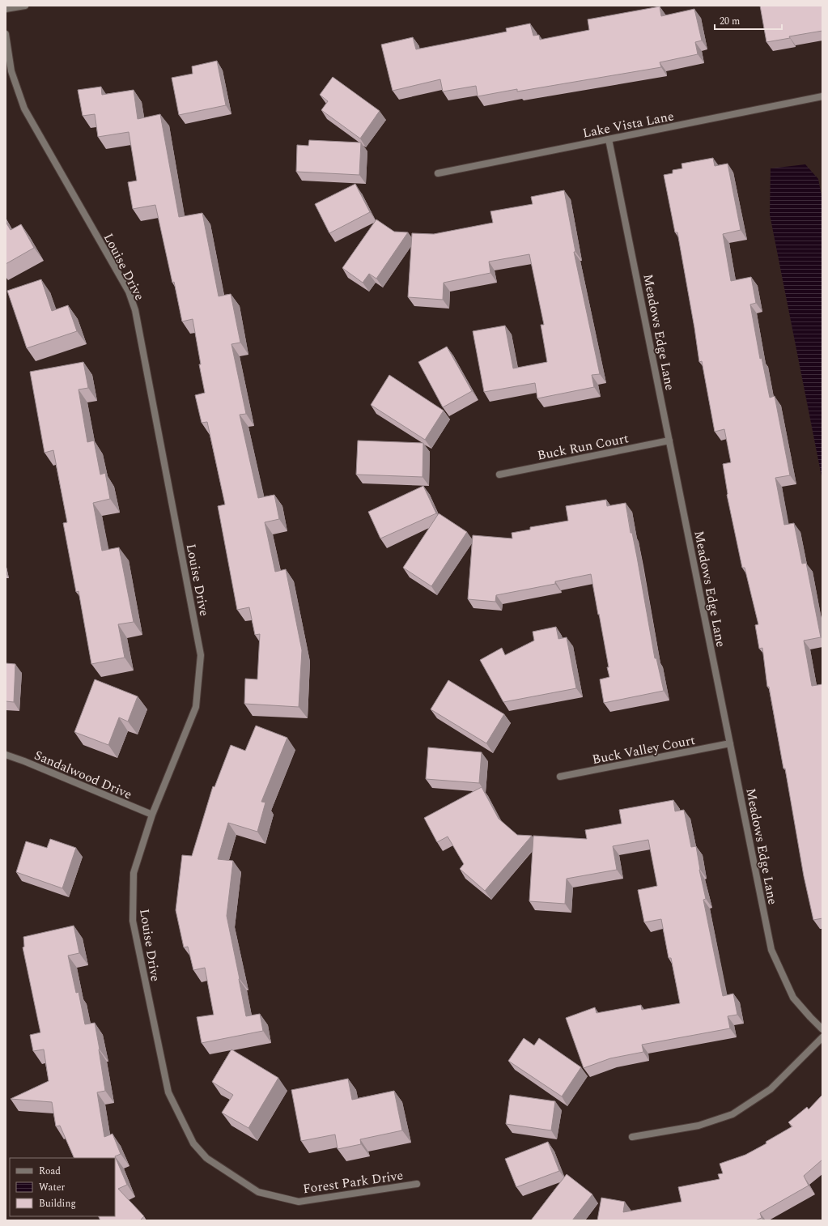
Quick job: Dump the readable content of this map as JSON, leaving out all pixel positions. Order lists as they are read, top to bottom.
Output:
{
  "streets": {
    "street": [
      "Lake Vista Lane",
      "Louise Drive",
      "Meadows Edge Lane",
      "Buck Run Court",
      "Buck Valley Court",
      "Sandalwood Drive",
      "Forest Park Drive"
    ]
  },
  "crossings": [
    ["Lake Vista Lane", "Meadows Edge Lane"],
    ["Louise Drive", "Sandalwood Drive"],
    ["Louise Drive", "Forest Park Drive"],
    ["Meadows Edge Lane", "Buck Run Court"],
    ["Meadows Edge Lane", "Buck Valley Court"]
  ],
  "legend": ["Road", "Water", "Building"],
  "scale_bar": "20 m"
}
